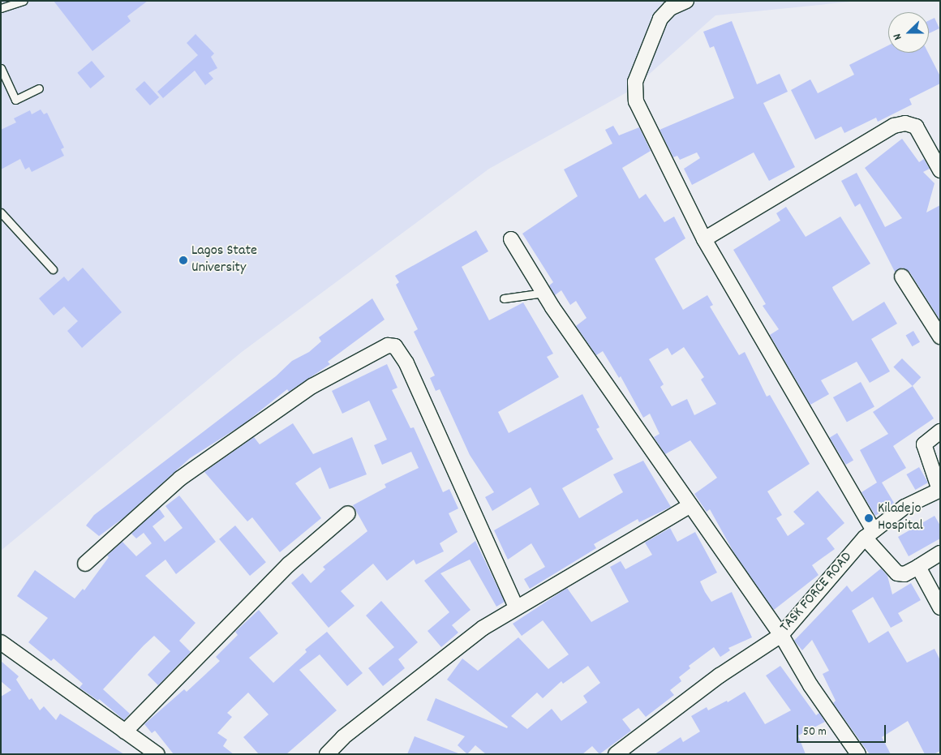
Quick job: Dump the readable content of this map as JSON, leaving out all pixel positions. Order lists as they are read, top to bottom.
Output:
{
  "streets": {
    "street": ["TASK FORCE ROAD"]
  },
  "places": ["Lagos State University", "Kiladejo Hospital"],
  "scale_bar": "50 m",
  "north": "left"
}
